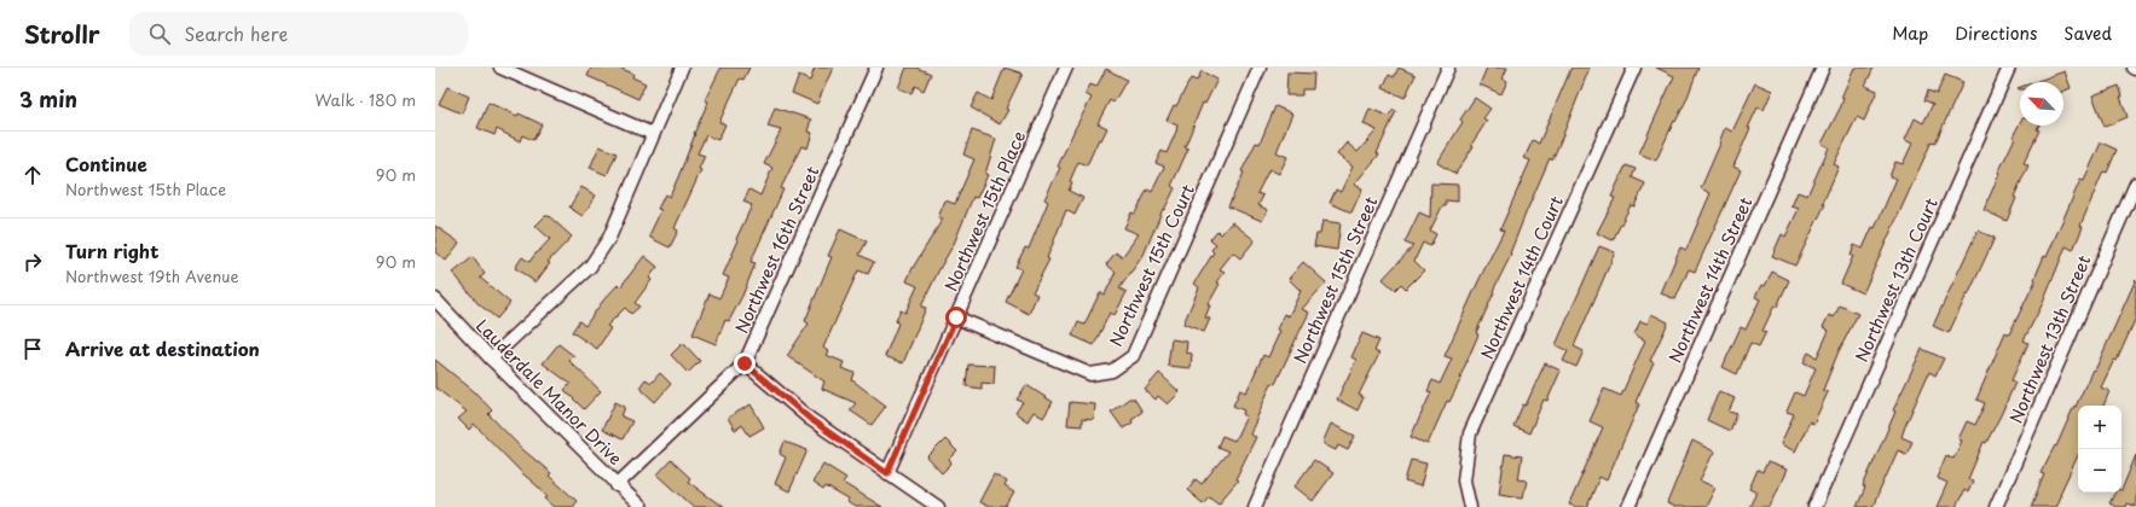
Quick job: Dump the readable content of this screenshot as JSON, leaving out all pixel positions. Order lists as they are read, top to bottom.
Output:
{
  "streets": {
    "street": [
      "Northwest 15th Place",
      "Northwest 16th Street",
      "Northwest 15th Court",
      "Northwest 14th Court",
      "Northwest 15th Street",
      "Northwest 14th Street",
      "Northwest 13th Court",
      "Northwest 13th Street",
      "Lauderdale Manor Drive"
    ]
  },
  "crossings": [
    ["Northwest 15th Place", "Northwest 15th Court"],
    ["Northwest 16th Street", "Lauderdale Manor Drive"]
  ],
  "north": "top left",
  "page": {
    "header": "Strollr",
    "search": "Search here",
    "nav": ["Map", "Directions", "Saved"],
    "heading": ["3 min", "Walk · 180 m"],
    "list": [
      ["Continue", "Northwest 15th Place", "90 m"],
      ["Turn right", "Northwest 19th Avenue", "90 m"],
      "Arrive at destination"
    ],
    "map_buttons": ["+", "−"]
  }
}
